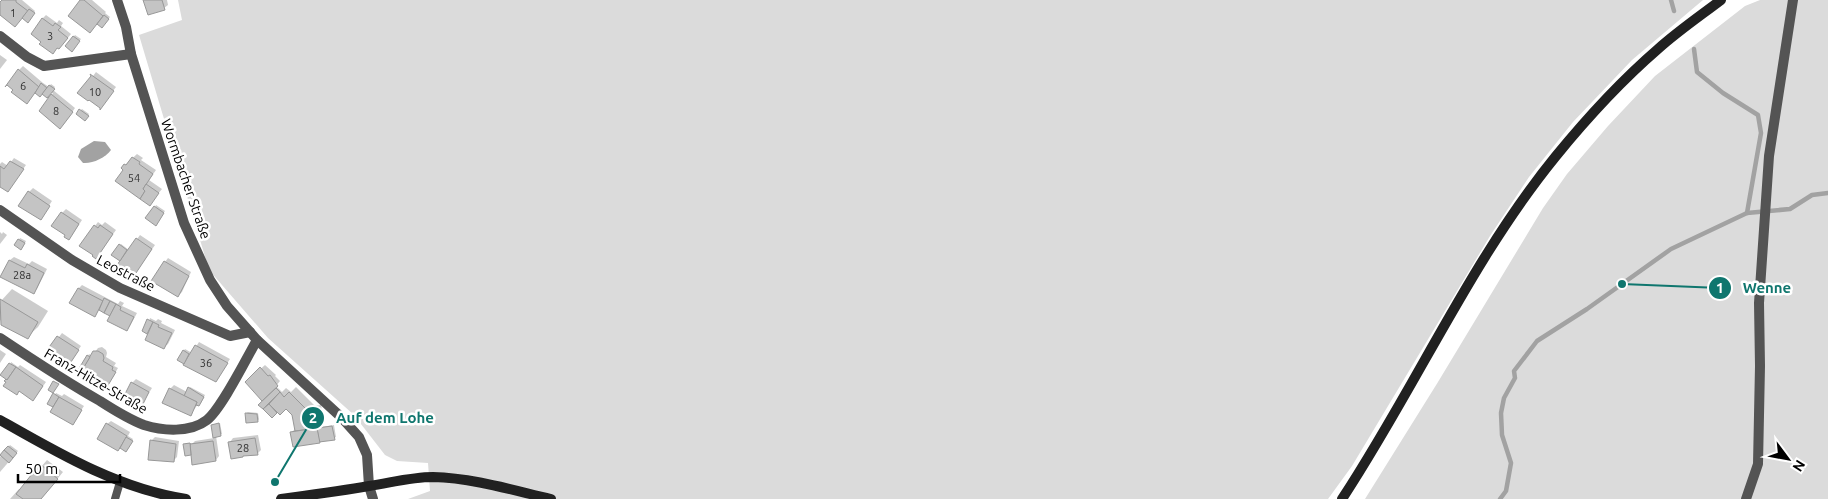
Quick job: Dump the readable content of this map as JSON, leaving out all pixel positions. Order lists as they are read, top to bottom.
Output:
{
  "streets": {
    "street": ["Wormbacher Straße", "Leostraße", "Franz-Hitze-Straße"]
  },
  "crossings": [
    ["Wormbacher Straße", "Leostraße"],
    ["Wormbacher Straße", "Franz-Hitze-Straße"],
    ["Leostraße", "Franz-Hitze-Straße"]
  ],
  "places": ["Wenne", "Auf dem Lohe"],
  "house_numbers": [
    "1",
    "3",
    "6",
    "10",
    "8",
    "54",
    "28a",
    "36",
    "28"
  ],
  "scale_bar": "50 m",
  "north": "bottom right"
}
